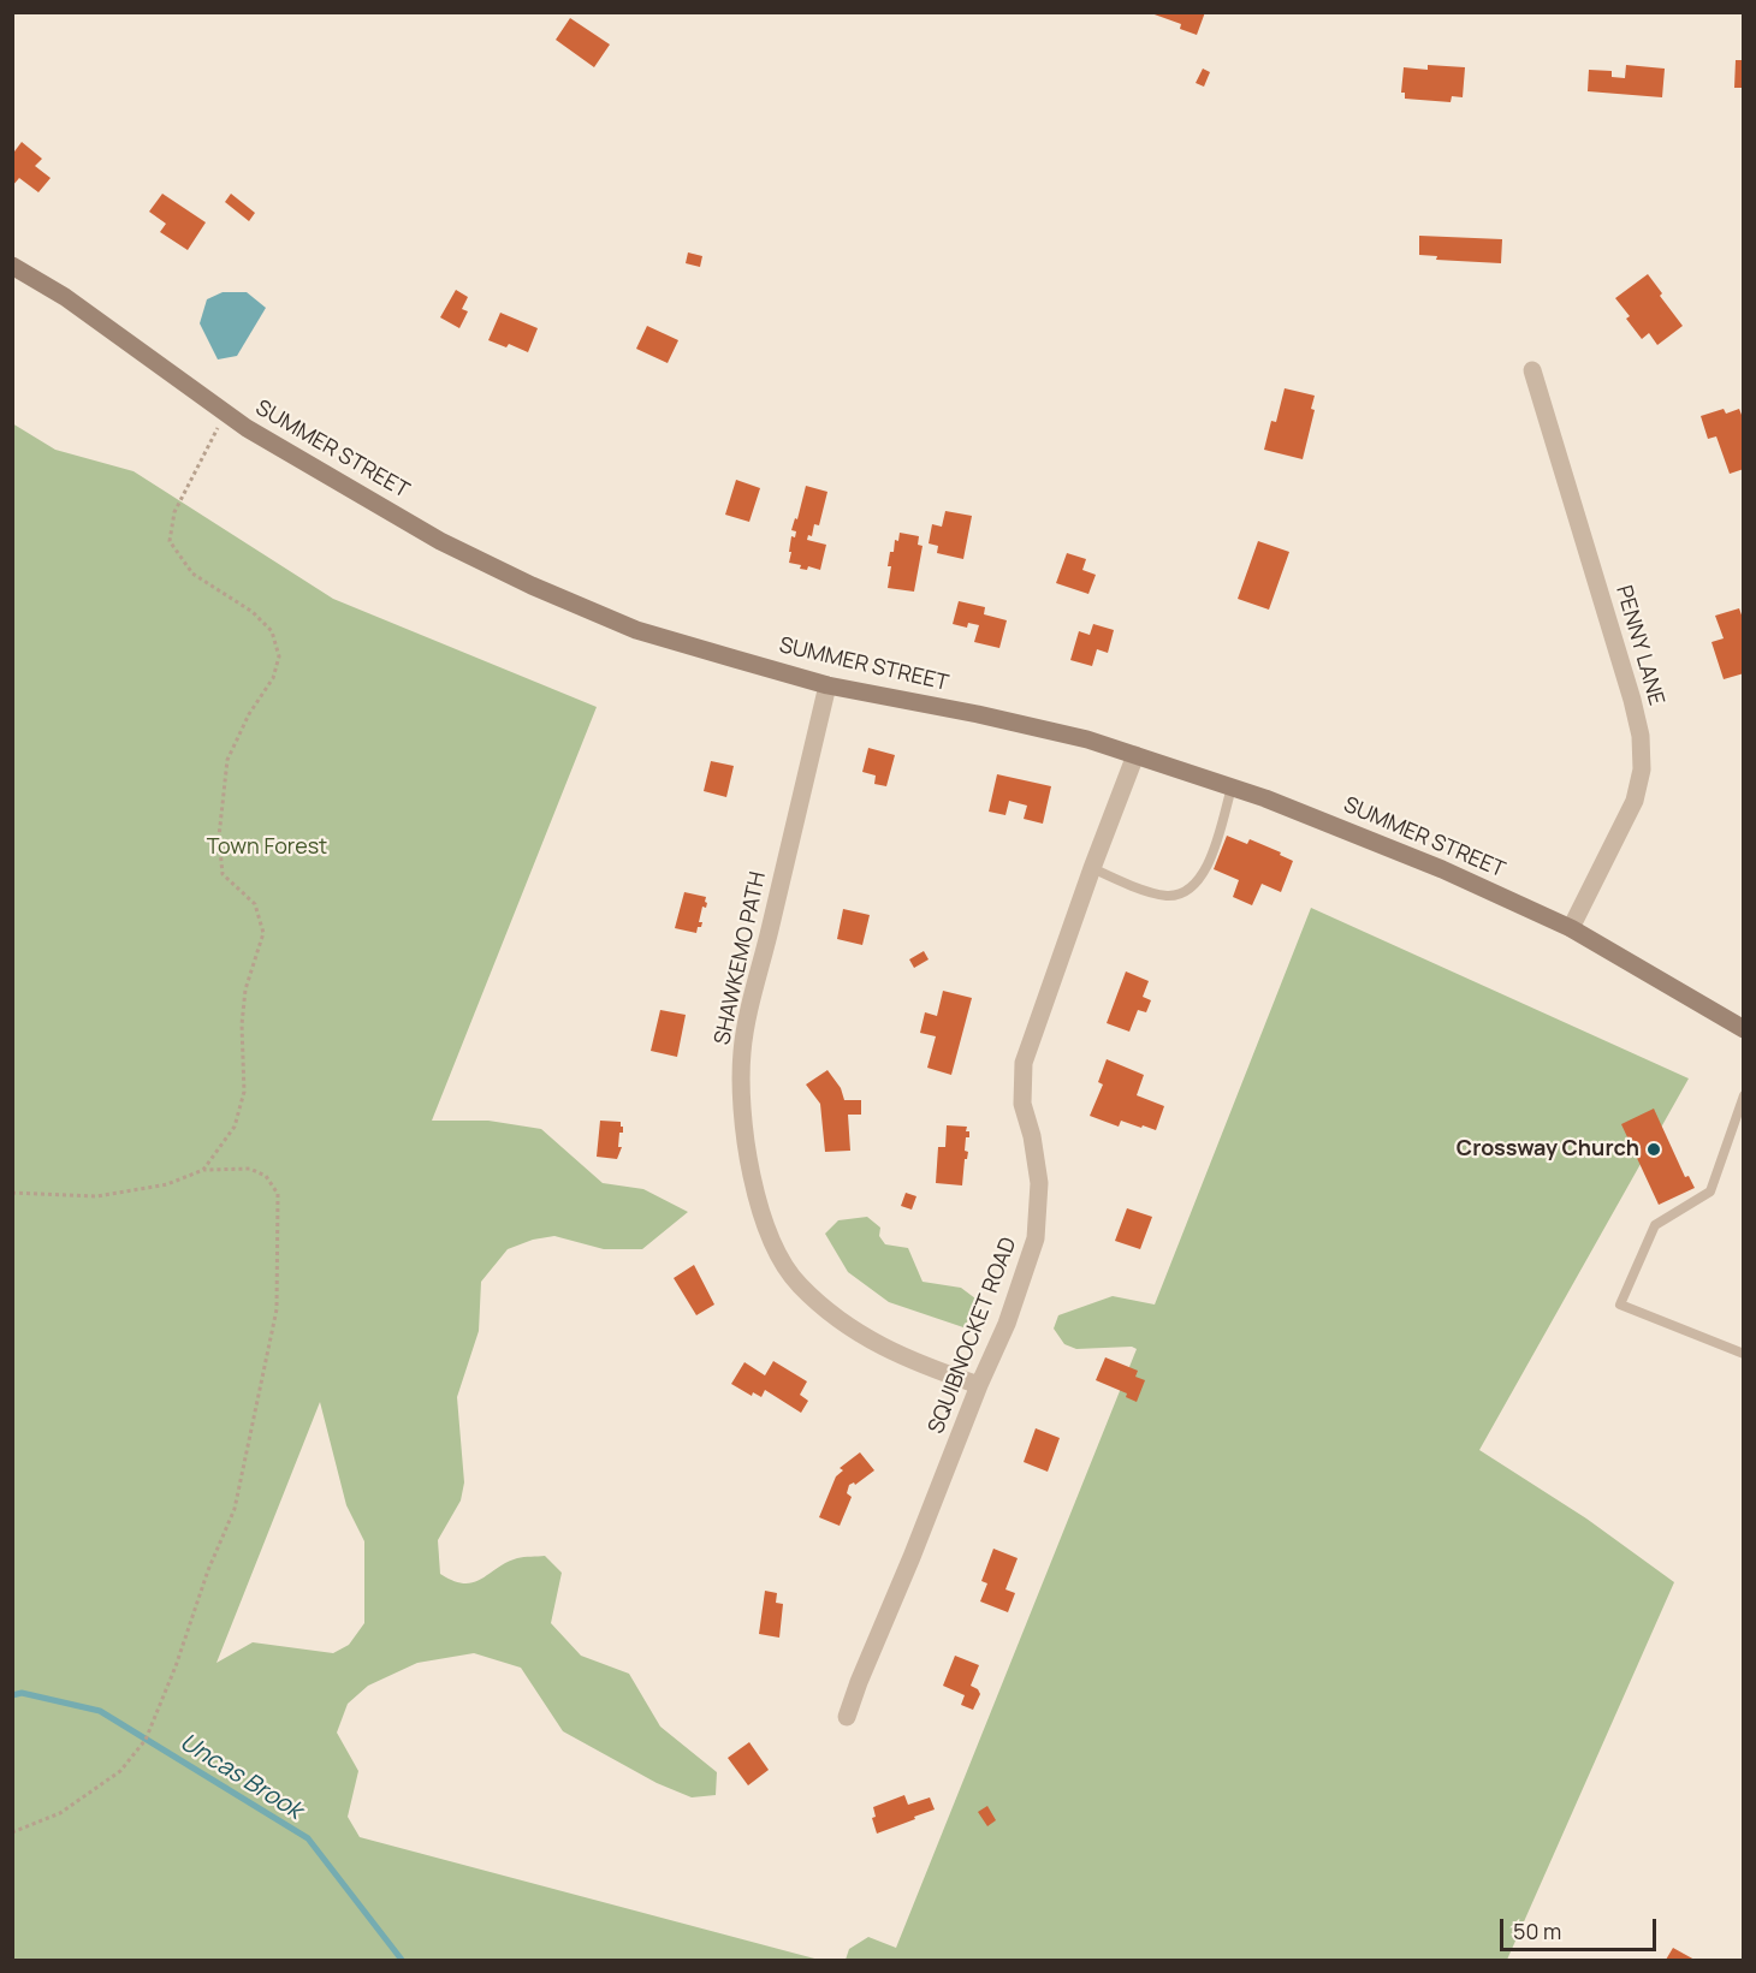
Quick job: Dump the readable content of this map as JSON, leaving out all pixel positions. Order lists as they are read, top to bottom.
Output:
{
  "streets": {
    "main road": ["SUMMER STREET"],
    "street": ["PENNY LANE", "SHAWKEMO PATH", "SQUIBNOCKET ROAD"]
  },
  "crossings": [
    ["SUMMER STREET", "PENNY LANE"],
    ["SUMMER STREET", "SHAWKEMO PATH"],
    ["SUMMER STREET", "SQUIBNOCKET ROAD"],
    ["SHAWKEMO PATH", "SQUIBNOCKET ROAD"]
  ],
  "water": ["Uncas Brook"],
  "parks": ["Town Forest"],
  "places": ["Crossway Church"],
  "scale_bar": "50 m"
}
